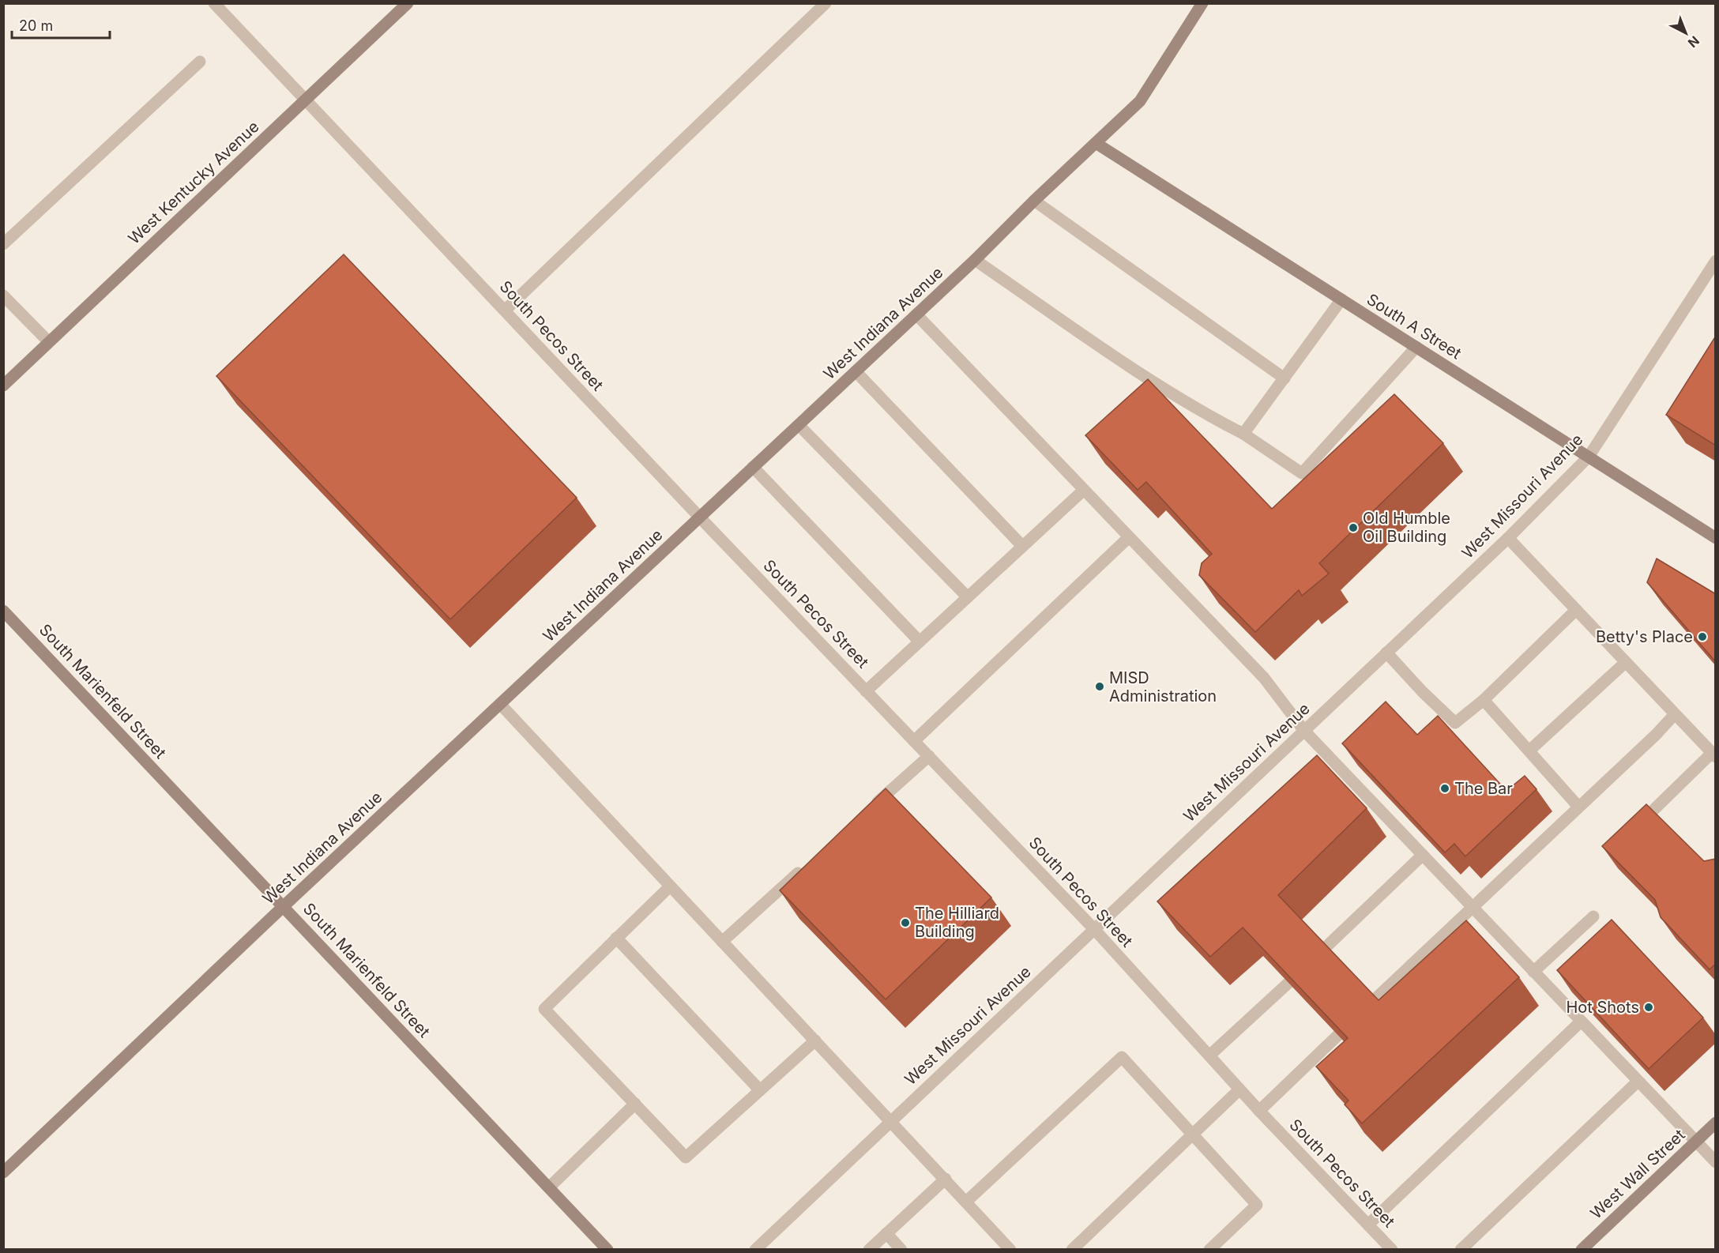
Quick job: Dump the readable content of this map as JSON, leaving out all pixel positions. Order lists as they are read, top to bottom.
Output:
{
  "streets": {
    "street": [
      "West Kentucky Avenue",
      "West Indiana Avenue",
      "South A Street",
      "South Pecos Street",
      "West Missouri Avenue",
      "South Marienfeld Street",
      "West Wall Street"
    ]
  },
  "crossings": [
    ["West Kentucky Avenue", "South Pecos Street"],
    ["West Indiana Avenue", "South A Street"],
    ["West Indiana Avenue", "South Pecos Street"],
    ["West Indiana Avenue", "South Marienfeld Street"],
    ["South A Street", "West Missouri Avenue"],
    ["South Pecos Street", "West Missouri Avenue"]
  ],
  "places": [
    "Old Humble Oil Building",
    "Betty's Place",
    "MISD Administration",
    "The Bar",
    "The Hilliard Building",
    "Hot Shots"
  ],
  "scale_bar": "20 m",
  "north": "bottom right"
}
